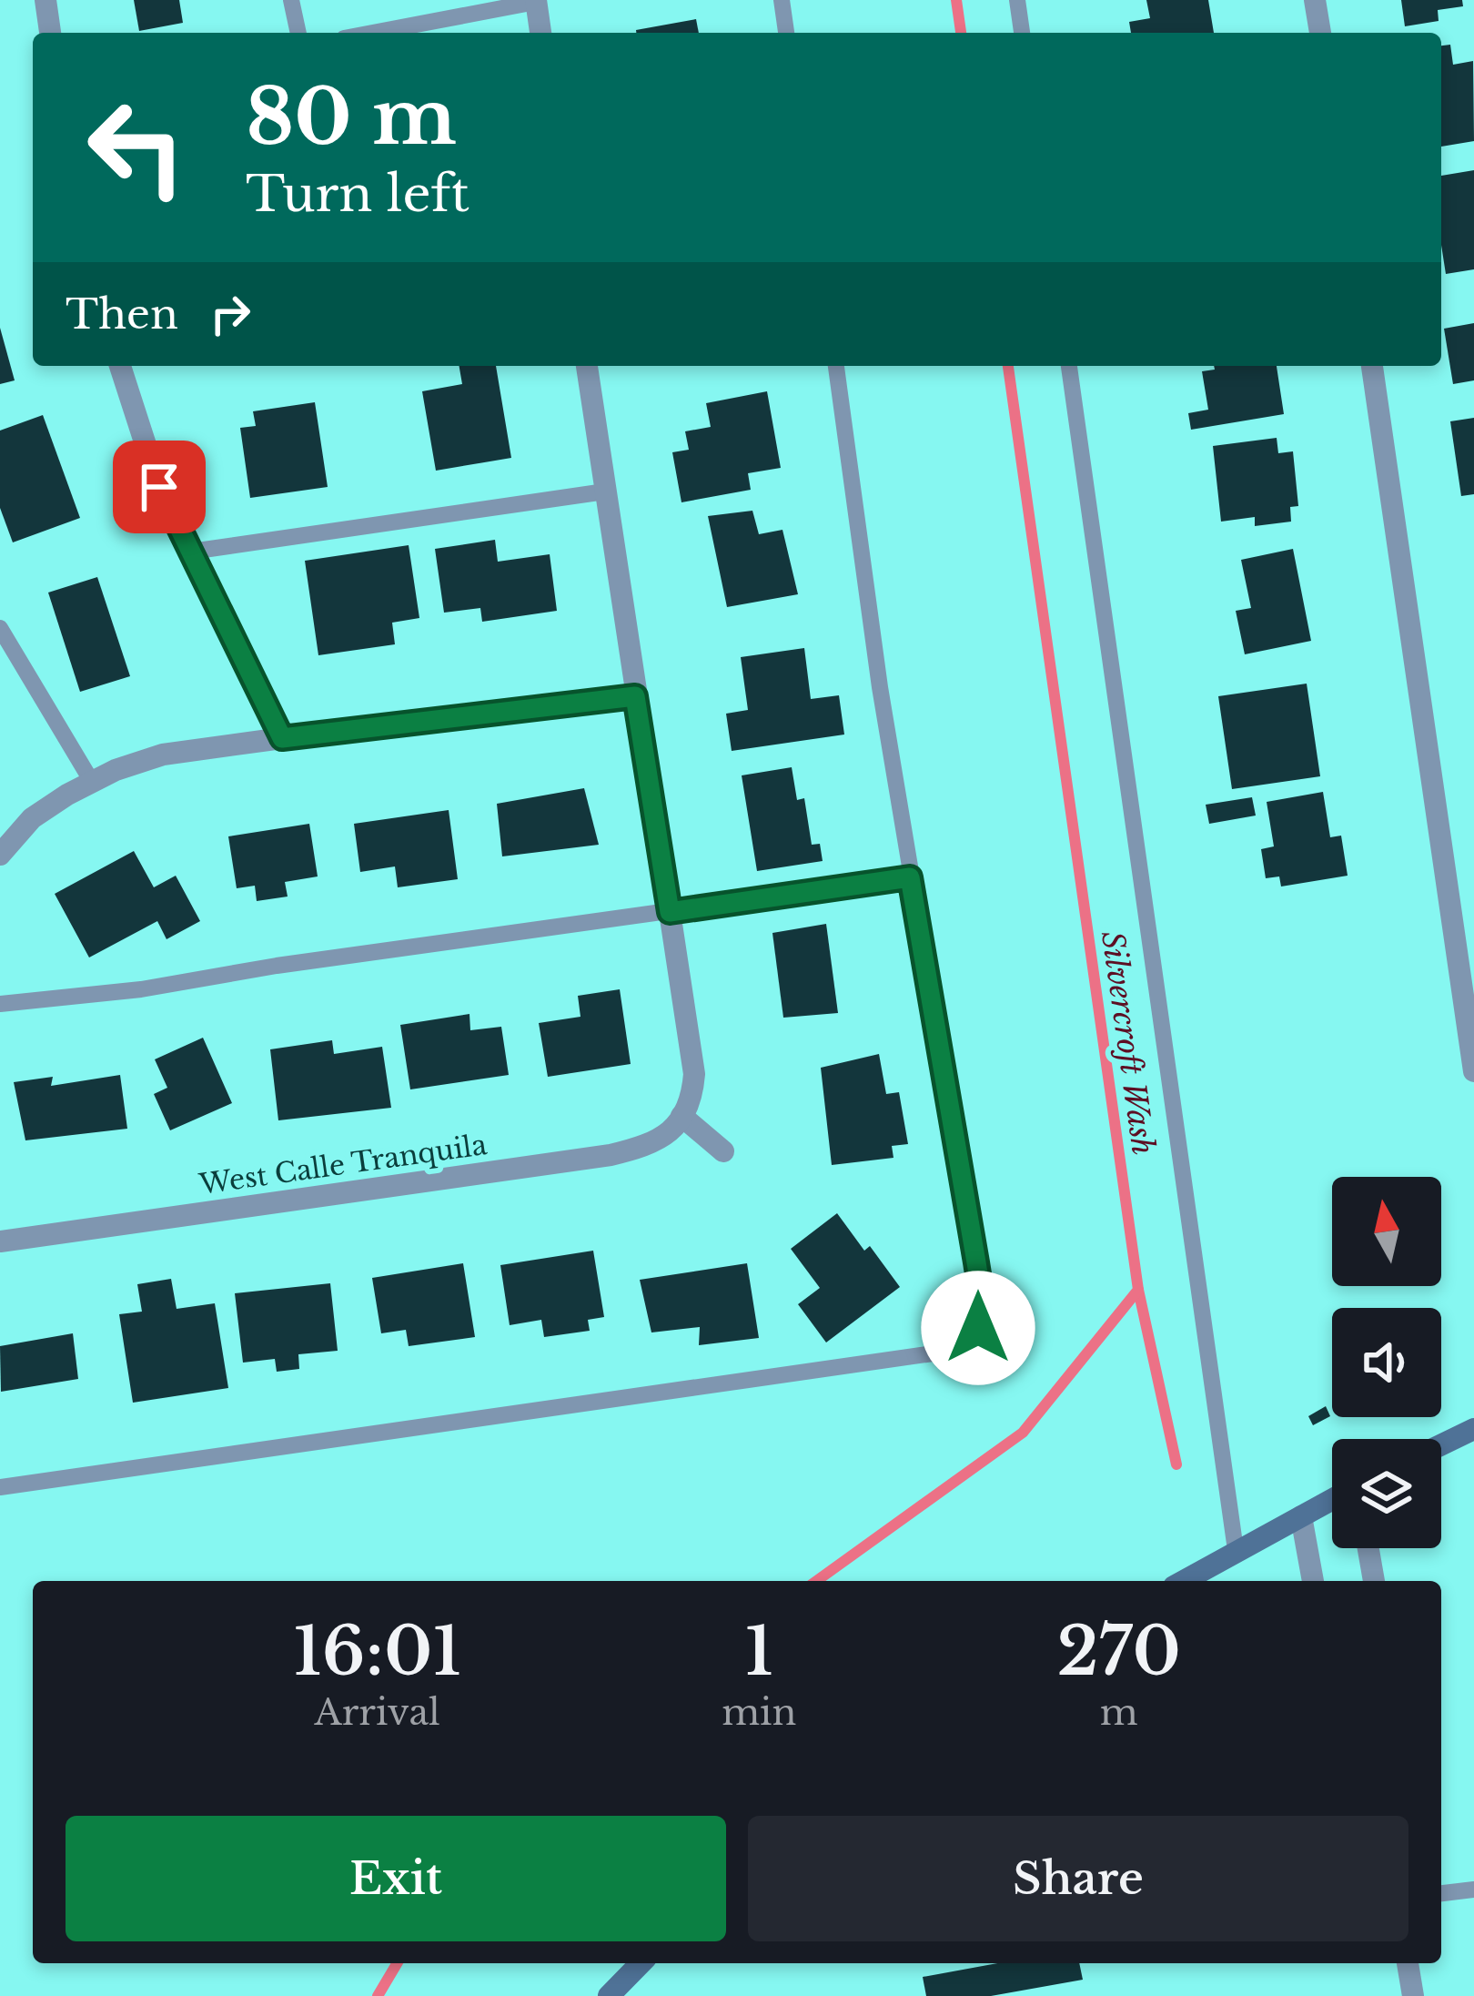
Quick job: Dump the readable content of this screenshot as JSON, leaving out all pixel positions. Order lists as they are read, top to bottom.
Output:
{
  "streets": {
    "street": ["West Calle Tranquila"]
  },
  "water": ["Silvercroft Wash"],
  "north": "top",
  "page": {
    "turn": ["80 m", "Turn left"],
    "then": "Then",
    "eta": [
      "16:01",
      "Arrival",
      "1",
      "min",
      "270",
      "m"
    ],
    "buttons": ["Exit", "Share"]
  }
}
